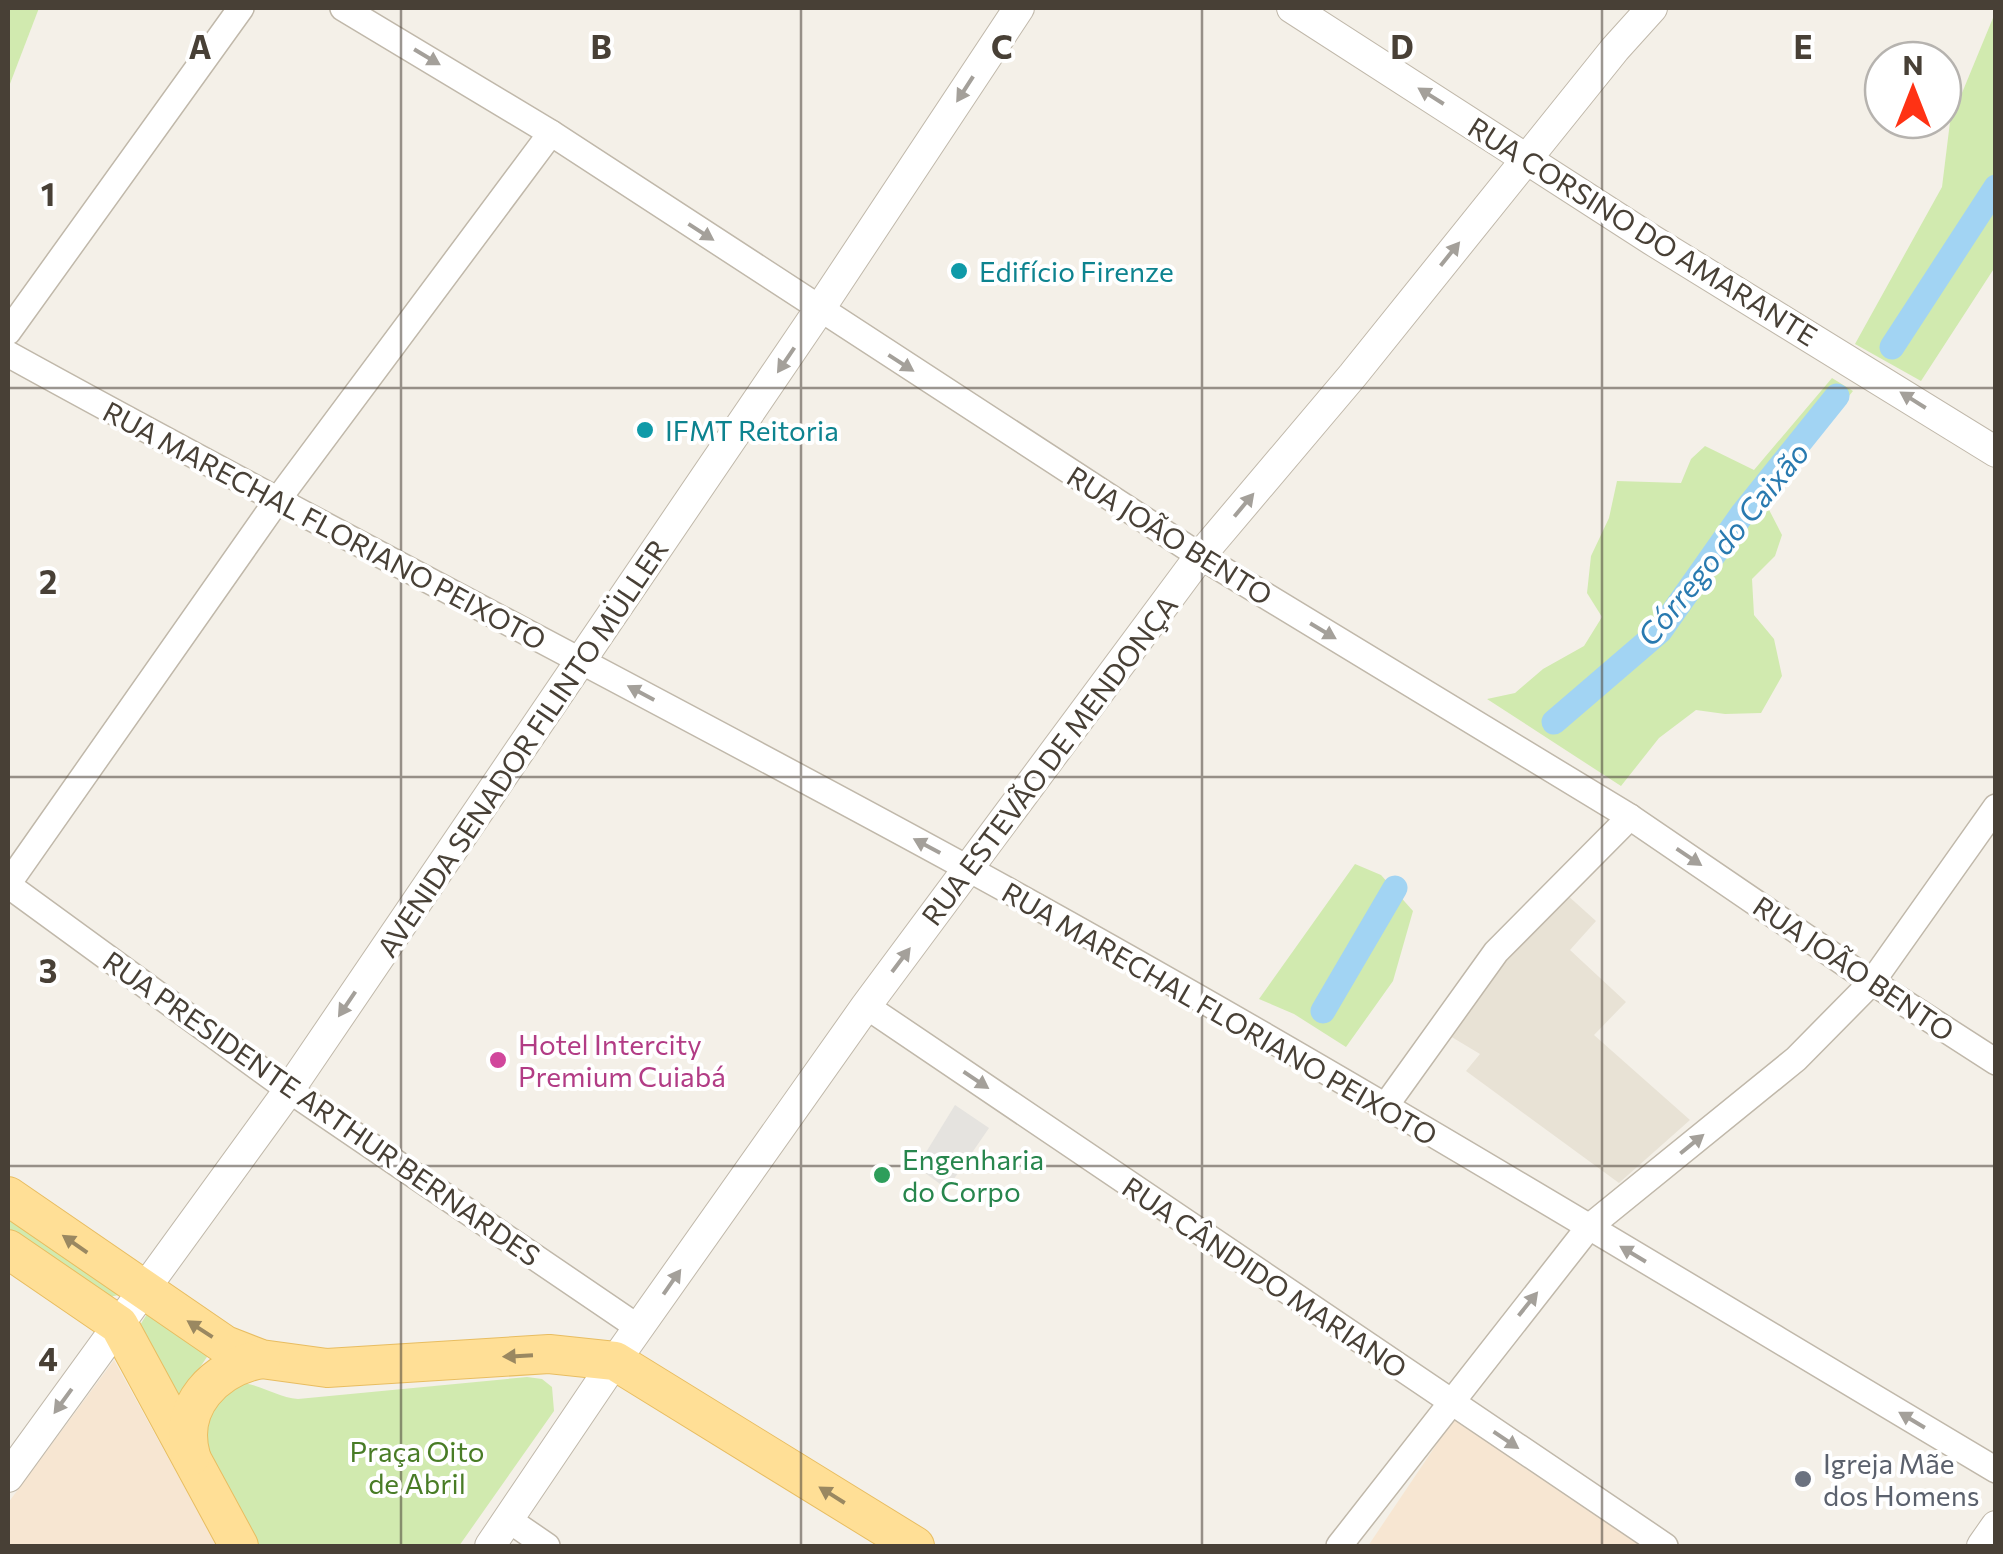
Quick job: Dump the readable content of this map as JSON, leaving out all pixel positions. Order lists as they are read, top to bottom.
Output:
{
  "streets": {
    "street": [
      "RUA CORSINO DO AMARANTE",
      "RUA MARECHAL FLORIANO PEIXOTO",
      "RUA JOÃO BENTO",
      "AVENIDA SENADOR FILINTO MÜLLER",
      "RUA ESTEVÃO DE MENDONÇA",
      "RUA PRESIDENTE ARTHUR BERNARDES",
      "RUA CÂNDIDO MARIANO"
    ]
  },
  "crossings": [
    ["RUA CORSINO DO AMARANTE", "RUA ESTEVÃO DE MENDONÇA"],
    ["RUA MARECHAL FLORIANO PEIXOTO", "AVENIDA SENADOR FILINTO MÜLLER"],
    ["RUA MARECHAL FLORIANO PEIXOTO", "RUA ESTEVÃO DE MENDONÇA"],
    ["RUA JOÃO BENTO", "AVENIDA SENADOR FILINTO MÜLLER"],
    ["RUA JOÃO BENTO", "RUA ESTEVÃO DE MENDONÇA"],
    ["AVENIDA SENADOR FILINTO MÜLLER", "RUA PRESIDENTE ARTHUR BERNARDES"],
    ["RUA ESTEVÃO DE MENDONÇA", "RUA PRESIDENTE ARTHUR BERNARDES"],
    ["RUA ESTEVÃO DE MENDONÇA", "RUA CÂNDIDO MARIANO"]
  ],
  "one_way": [
    "RUA CORSINO DO AMARANTE",
    "RUA MARECHAL FLORIANO PEIXOTO",
    "RUA JOÃO BENTO",
    "AVENIDA SENADOR FILINTO MÜLLER",
    "RUA ESTEVÃO DE MENDONÇA",
    "RUA CÂNDIDO MARIANO"
  ],
  "water": ["Córrego do Caixão"],
  "parks": ["Praça Oito de Abril"],
  "places": [
    "Edifício Firenze",
    "IFMT Reitoria",
    "Hotel Intercity Premium Cuiabá",
    "Engenharia do Corpo",
    "Igreja Mãe dos Homens"
  ],
  "north": "top",
  "grid": {
    "columns": [
      "A",
      "B",
      "C",
      "D",
      "E"
    ],
    "rows": [
      "1",
      "2",
      "3",
      "4"
    ]
  }
}
